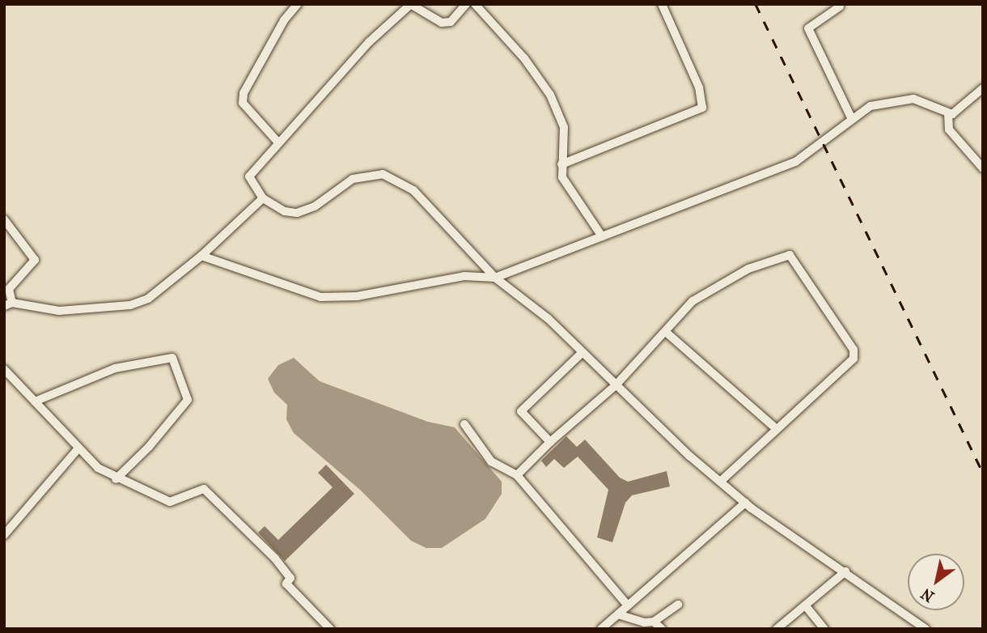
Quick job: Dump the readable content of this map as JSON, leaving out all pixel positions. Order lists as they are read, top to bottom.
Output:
{
  "north": "bottom left"
}
